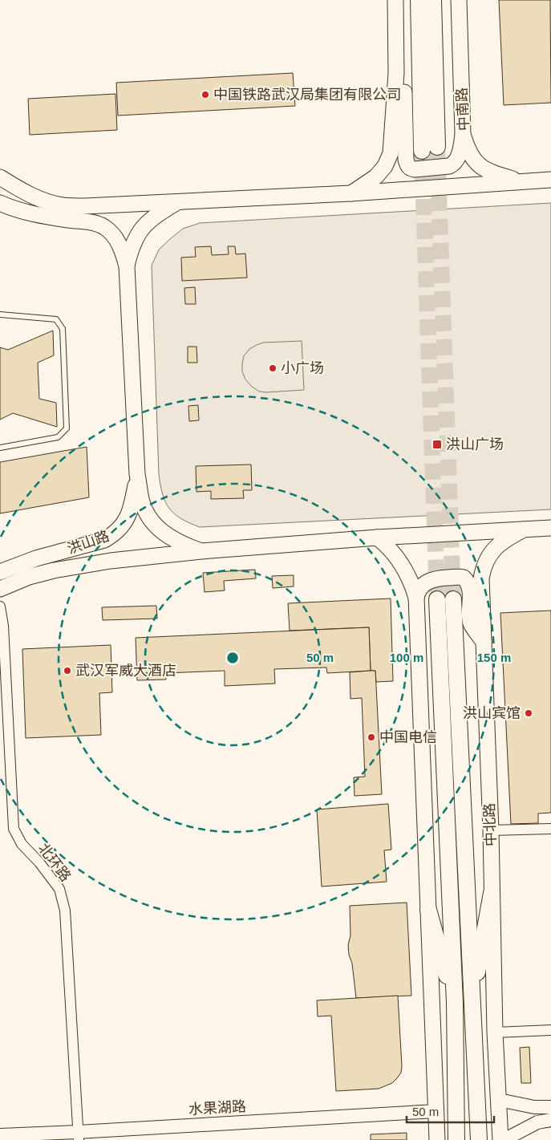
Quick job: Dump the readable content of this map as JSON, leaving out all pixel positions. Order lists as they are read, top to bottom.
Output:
{
  "streets": {
    "main road": ["中南路", "洪山路", "中北路"],
    "street": ["北环路", "水果湖路"]
  },
  "crossings": [
    ["洪山路", "中北路"],
    ["北环路", "水果湖路"]
  ],
  "places": {
    "other": [
      "中国铁路武汉局集团有限公司",
      "小广场",
      "武汉军威大酒店",
      "洪山宾馆",
      "中国电信"
    ],
    "transit": ["洪山广场"]
  },
  "scale_bar": "50 m",
  "rings": ["50 m", "100 m", "150 m"]
}
